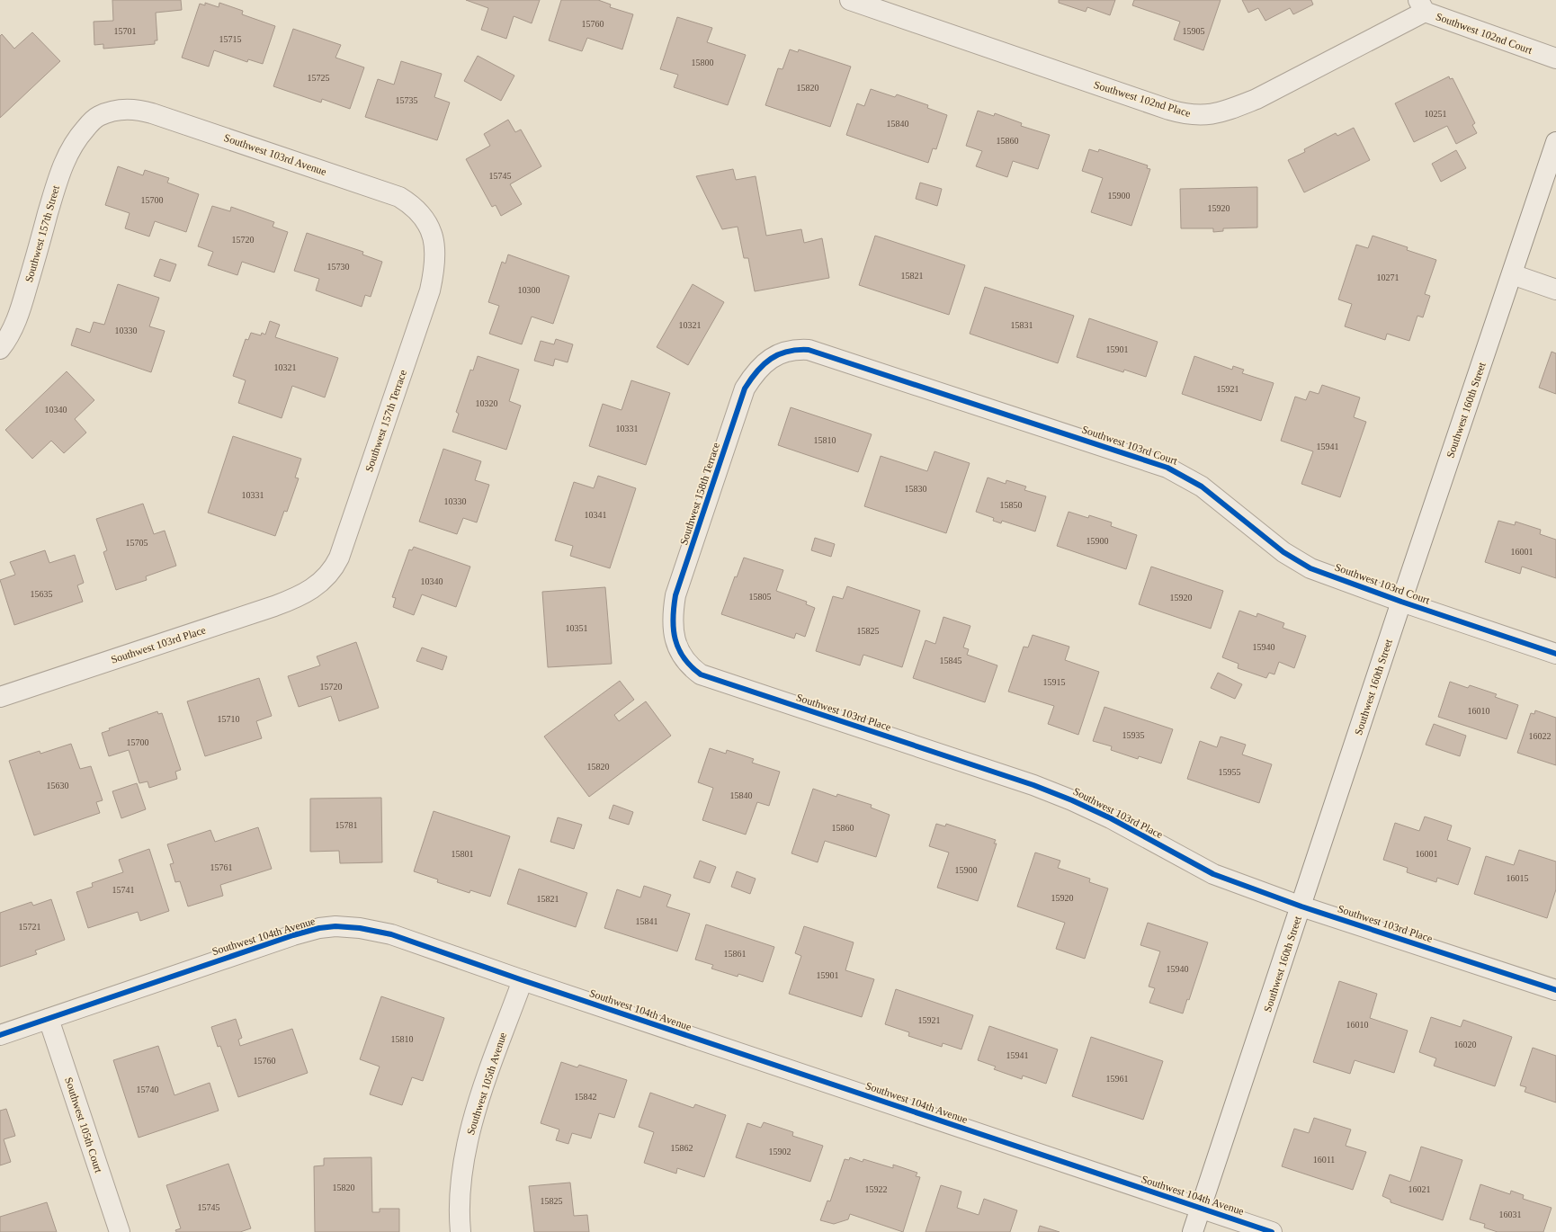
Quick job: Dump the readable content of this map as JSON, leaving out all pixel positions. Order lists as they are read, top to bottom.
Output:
{
  "streets": {
    "street": [
      "Southwest 102nd Court",
      "Southwest 102nd Place",
      "Southwest 103rd Avenue",
      "Southwest 157th Street",
      "Southwest 160th Street",
      "Southwest 157th Terrace",
      "Southwest 103rd Court",
      "Southwest 158th Terrace",
      "Southwest 103rd Place",
      "Southwest 104th Avenue",
      "Southwest 105th Avenue",
      "Southwest 105th Court"
    ]
  },
  "crossings": [
    ["Southwest 102nd Court", "Southwest 102nd Place"],
    ["Southwest 103rd Avenue", "Southwest 157th Street"],
    ["Southwest 103rd Avenue", "Southwest 157th Terrace"],
    ["Southwest 160th Street", "Southwest 103rd Court"],
    ["Southwest 160th Street", "Southwest 103rd Place"],
    ["Southwest 160th Street", "Southwest 104th Avenue"],
    ["Southwest 157th Terrace", "Southwest 103rd Place"],
    ["Southwest 103rd Court", "Southwest 158th Terrace"],
    ["Southwest 158th Terrace", "Southwest 103rd Place"],
    ["Southwest 104th Avenue", "Southwest 105th Avenue"],
    ["Southwest 104th Avenue", "Southwest 105th Court"]
  ],
  "house_numbers": [
    "15760",
    "15701",
    "15905",
    "15715",
    "15800",
    "15725",
    "15820",
    "15735",
    "10251",
    "15840",
    "15860",
    "15745",
    "15900",
    "15700",
    "15920",
    "15720",
    "15730",
    "15821",
    "10271",
    "10300",
    "10321",
    "15831",
    "10330",
    "15901",
    "10321",
    "15921",
    "10320",
    "10340",
    "10331",
    "15810",
    "15941",
    "15830",
    "10331",
    "10330",
    "15850",
    "10341",
    "15900",
    "15705",
    "16001",
    "10340",
    "15635",
    "15805",
    "15920",
    "10351",
    "15825",
    "15940",
    "15845",
    "15915",
    "15720",
    "16010",
    "15710",
    "15935",
    "16022",
    "15700",
    "15820",
    "15955",
    "15630",
    "15840",
    "15781",
    "15860",
    "15801",
    "16001",
    "15761",
    "15900",
    "16015",
    "15741",
    "15920",
    "15821",
    "15841",
    "15721",
    "15861",
    "15940",
    "15901",
    "15921",
    "16010",
    "15810",
    "16020",
    "15941",
    "15760",
    "15961",
    "15740",
    "15842",
    "15862",
    "15902",
    "16011",
    "15820",
    "15922",
    "16021",
    "15825",
    "15745",
    "16031"
  ]
}
